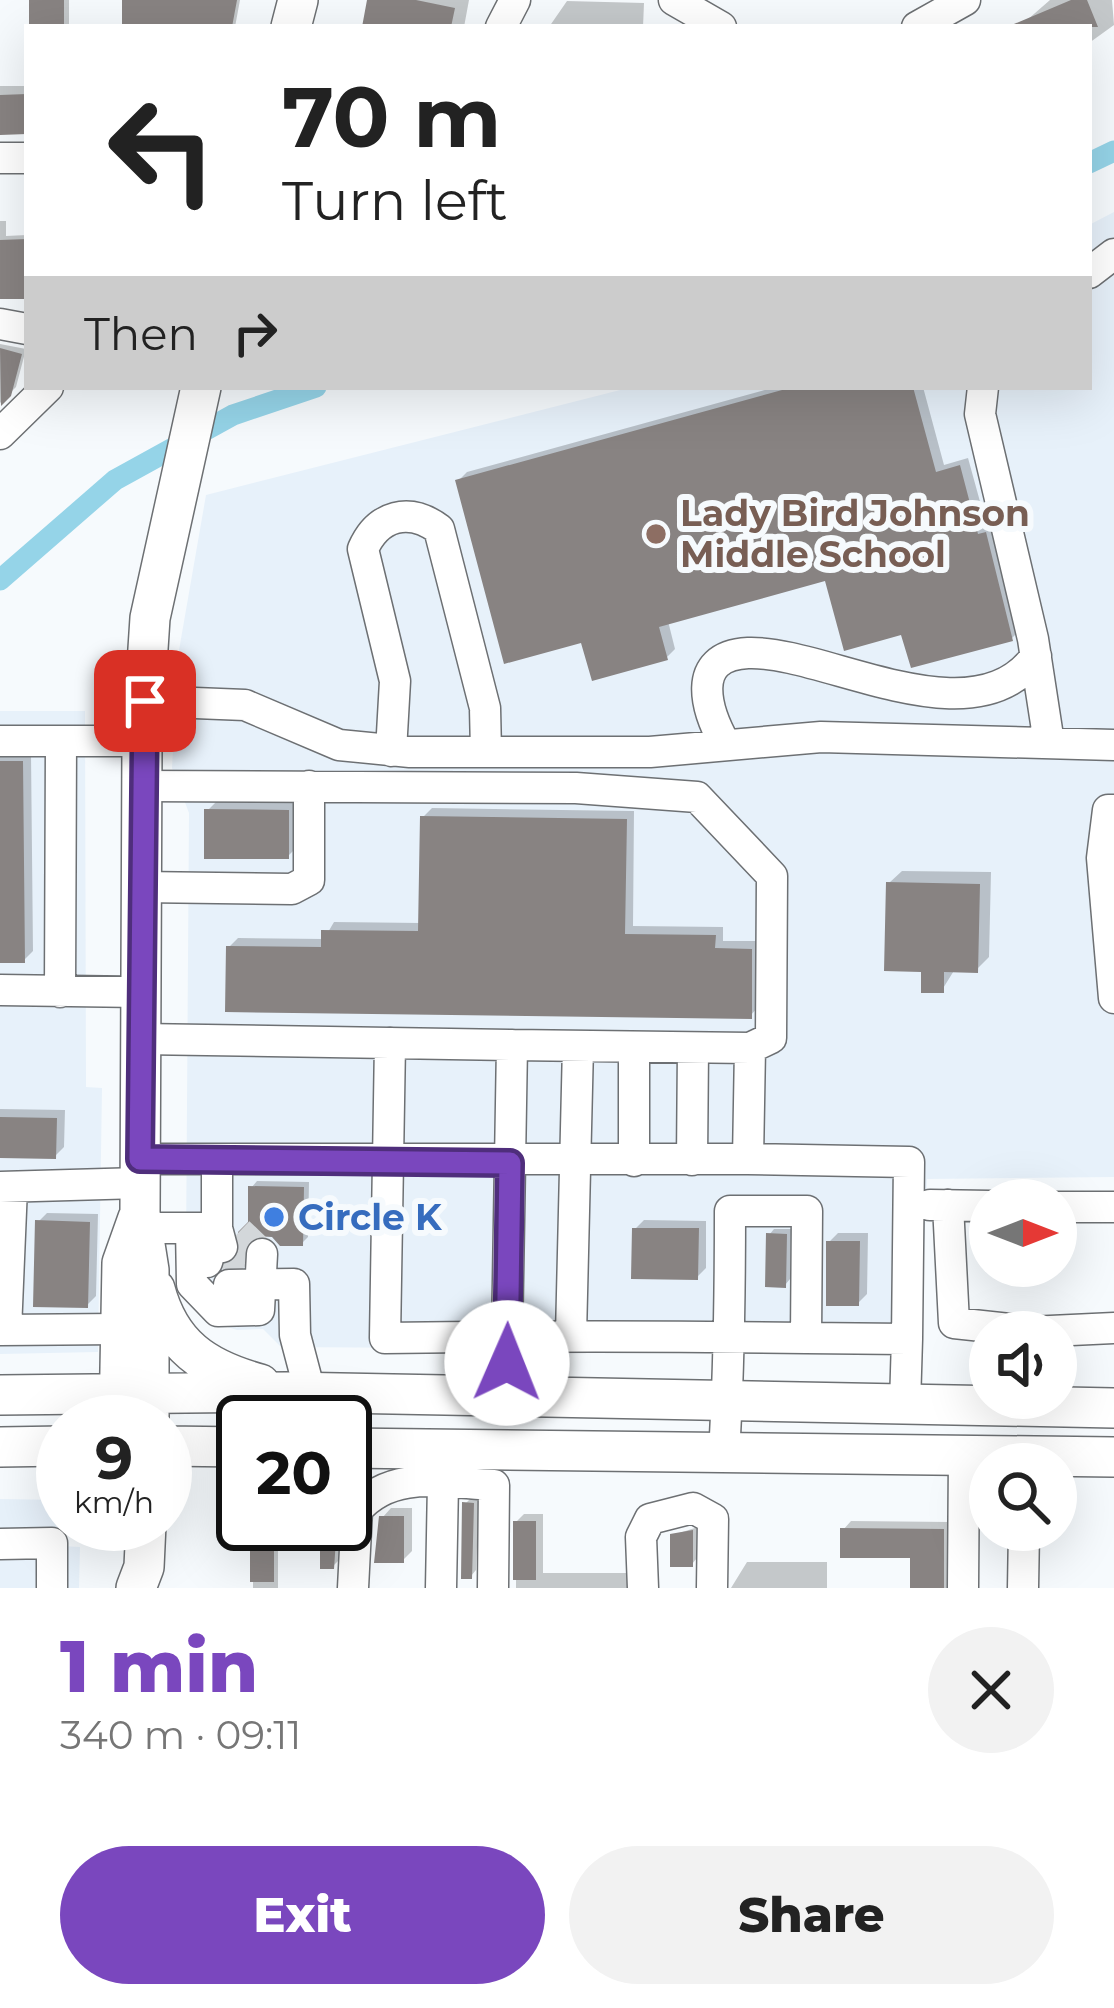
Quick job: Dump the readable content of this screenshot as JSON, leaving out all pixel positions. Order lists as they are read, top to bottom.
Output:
{
  "places": ["Lady Bird Johnson Middle School", "Circle K"],
  "north": "right",
  "page": {
    "turn": ["70 m", "Turn left"],
    "then": "Then",
    "speed": "9 km/h",
    "limit": "20",
    "heading": ["1 min", "340 m · 09:11"],
    "buttons": ["Exit", "Share"]
  }
}
